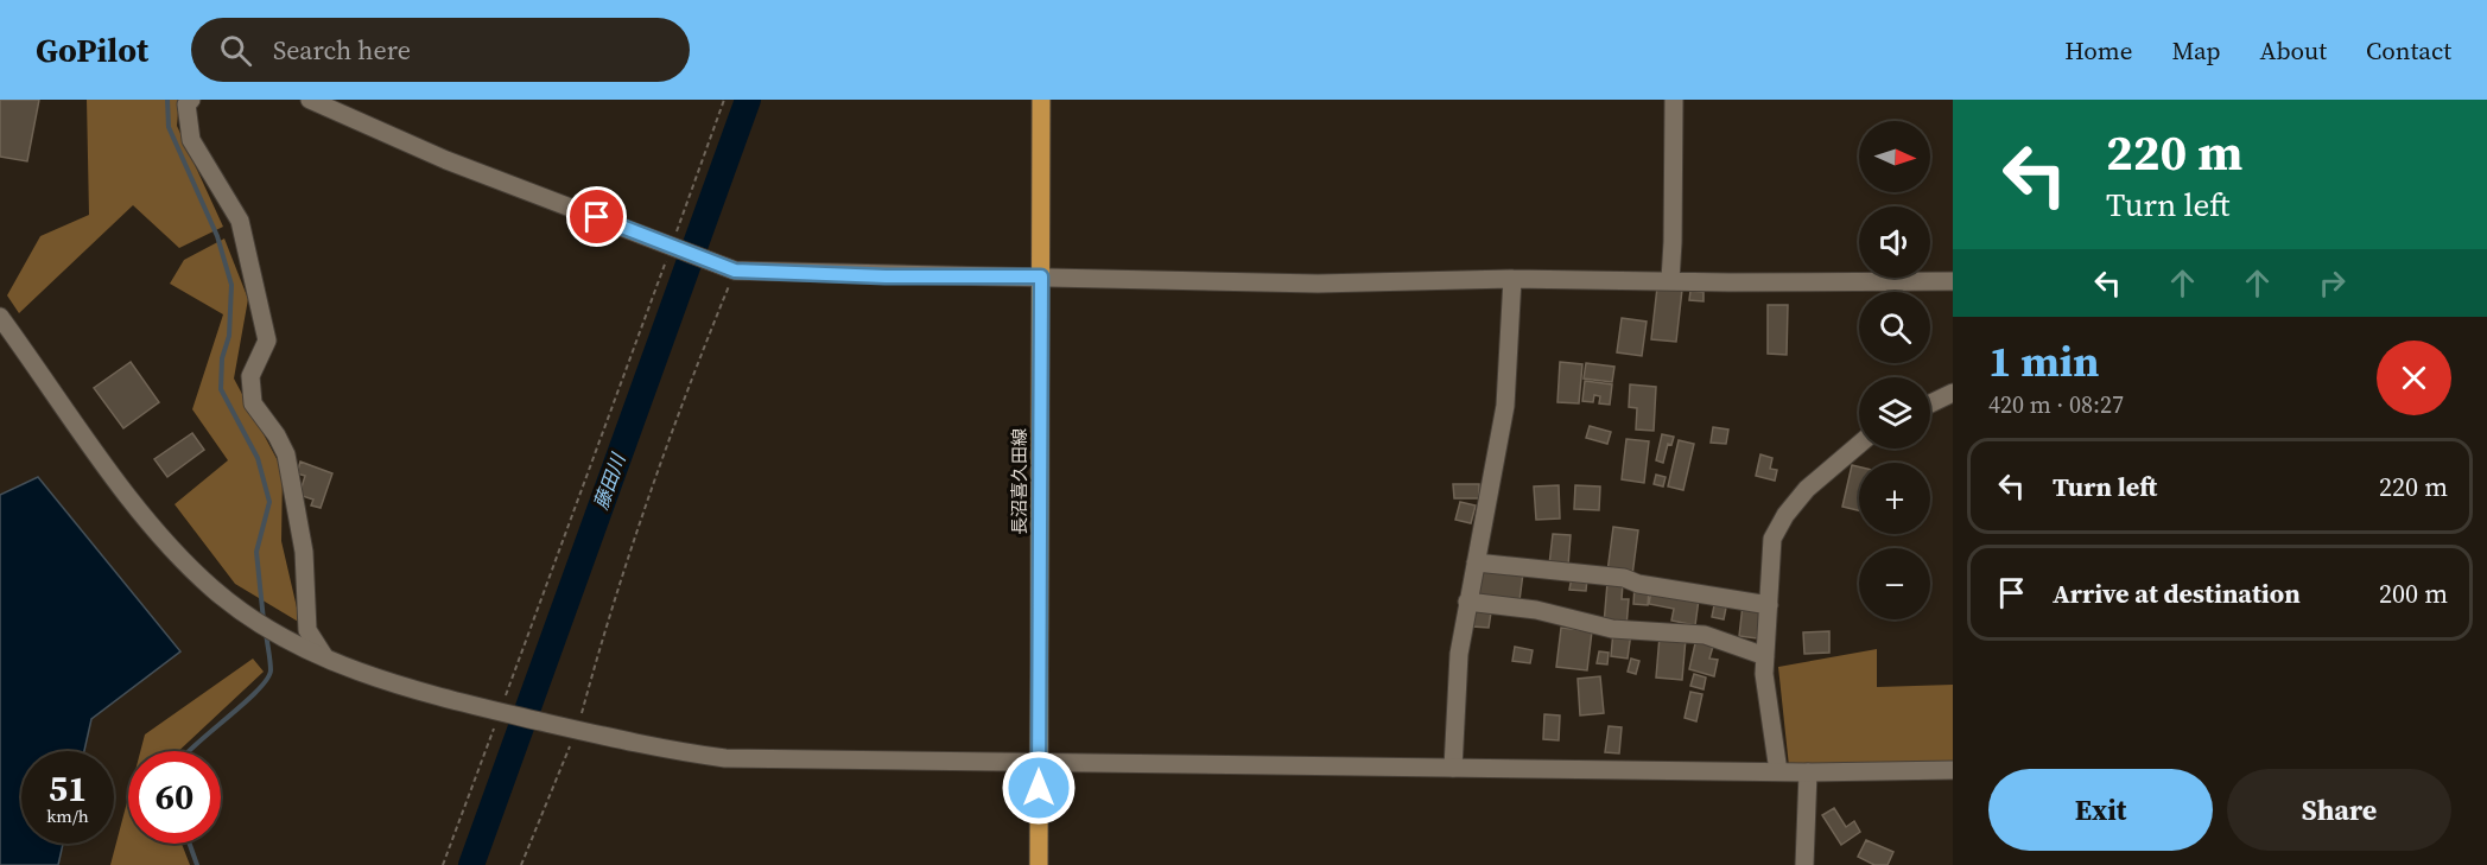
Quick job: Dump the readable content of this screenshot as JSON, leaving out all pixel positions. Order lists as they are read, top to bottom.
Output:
{
  "streets": {
    "main road": ["長沼喜久田線"]
  },
  "water": ["藤田川"],
  "north": "right",
  "page": {
    "header": "GoPilot",
    "search": "Search here",
    "nav": [
      "Home",
      "Map",
      "About",
      "Contact"
    ],
    "turn": ["220 m", "Turn left"],
    "map_buttons": ["+", "−"],
    "heading": ["1 min", "420 m · 08:27"],
    "list": [
      {
        "name": "Turn left",
        "value": "220 m"
      },
      {
        "name": "Arrive at destination",
        "value": "200 m"
      }
    ],
    "speed": "51 km/h",
    "limit": "60",
    "buttons": ["Exit", "Share"]
  }
}
